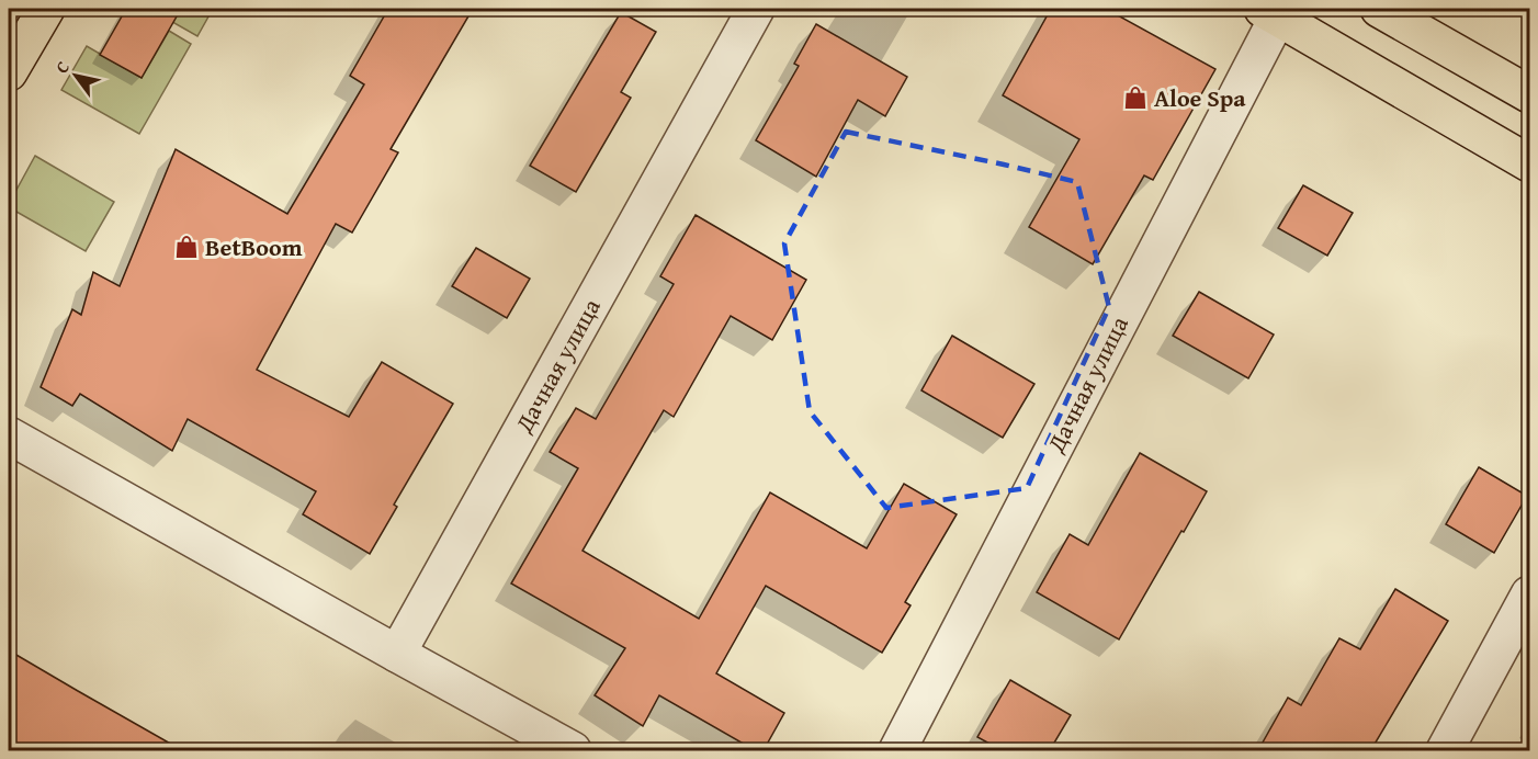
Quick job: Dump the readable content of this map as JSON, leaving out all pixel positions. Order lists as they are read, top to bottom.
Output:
{
  "streets": {
    "street": ["Дачная улица"]
  },
  "places": {
    "shop": ["Aloe Spa", "BetBoom"]
  },
  "north": "top left"
}
